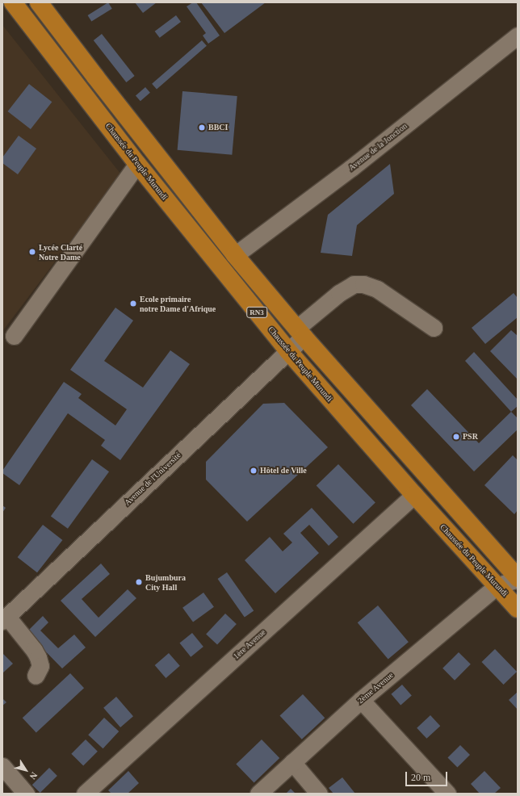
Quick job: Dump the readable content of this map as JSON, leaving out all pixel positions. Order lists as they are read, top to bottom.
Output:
{
  "streets": {
    "highway": ["Chaussée du Peuple Murundi", "RN3"],
    "street": [
      "Avenue de la Jonction",
      "Avenue de l'Université",
      "1ère Avenue",
      "2ème Avenue"
    ]
  },
  "crossings": [
    ["Avenue de la Jonction", "RN3"],
    ["Chaussée du Peuple Murundi", "Avenue de l'Université"],
    ["Chaussée du Peuple Murundi", "1ère Avenue"],
    ["Chaussée du Peuple Murundi", "2ème Avenue"],
    ["RN3", "Avenue de l'Université"]
  ],
  "places": [
    "BBCI",
    "Lycée Clarté Notre Dame",
    "Ecole primaire notre Dame d'Afrique",
    "PSR",
    "Hôtel de Ville",
    "Bujumbura City Hall"
  ],
  "scale_bar": "20 m",
  "north": "bottom right"
}
